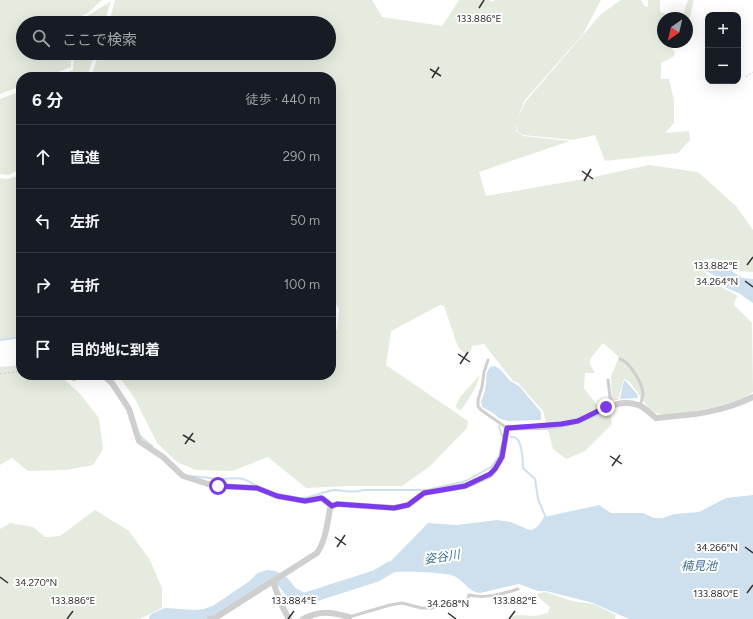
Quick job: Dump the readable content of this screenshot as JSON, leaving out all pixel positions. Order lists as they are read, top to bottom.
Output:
{
  "water": ["姿谷川", "楠見池"],
  "north": "bottom left",
  "page": {
    "map_buttons": ["+", "−"],
    "search": "ここで検索",
    "heading": ["6 分", "徒歩 · 440 m"],
    "list": [
      ["直進", "290 m"],
      ["左折", "50 m"],
      ["右折", "100 m"],
      "目的地に到着"
    ]
  },
  "coordinates": [
    "133.886°E",
    "133.882°E",
    "34.264°N",
    "34.266°N",
    "34.270°N",
    "133.880°E",
    "133.884°E",
    "34.268°N"
  ]
}
